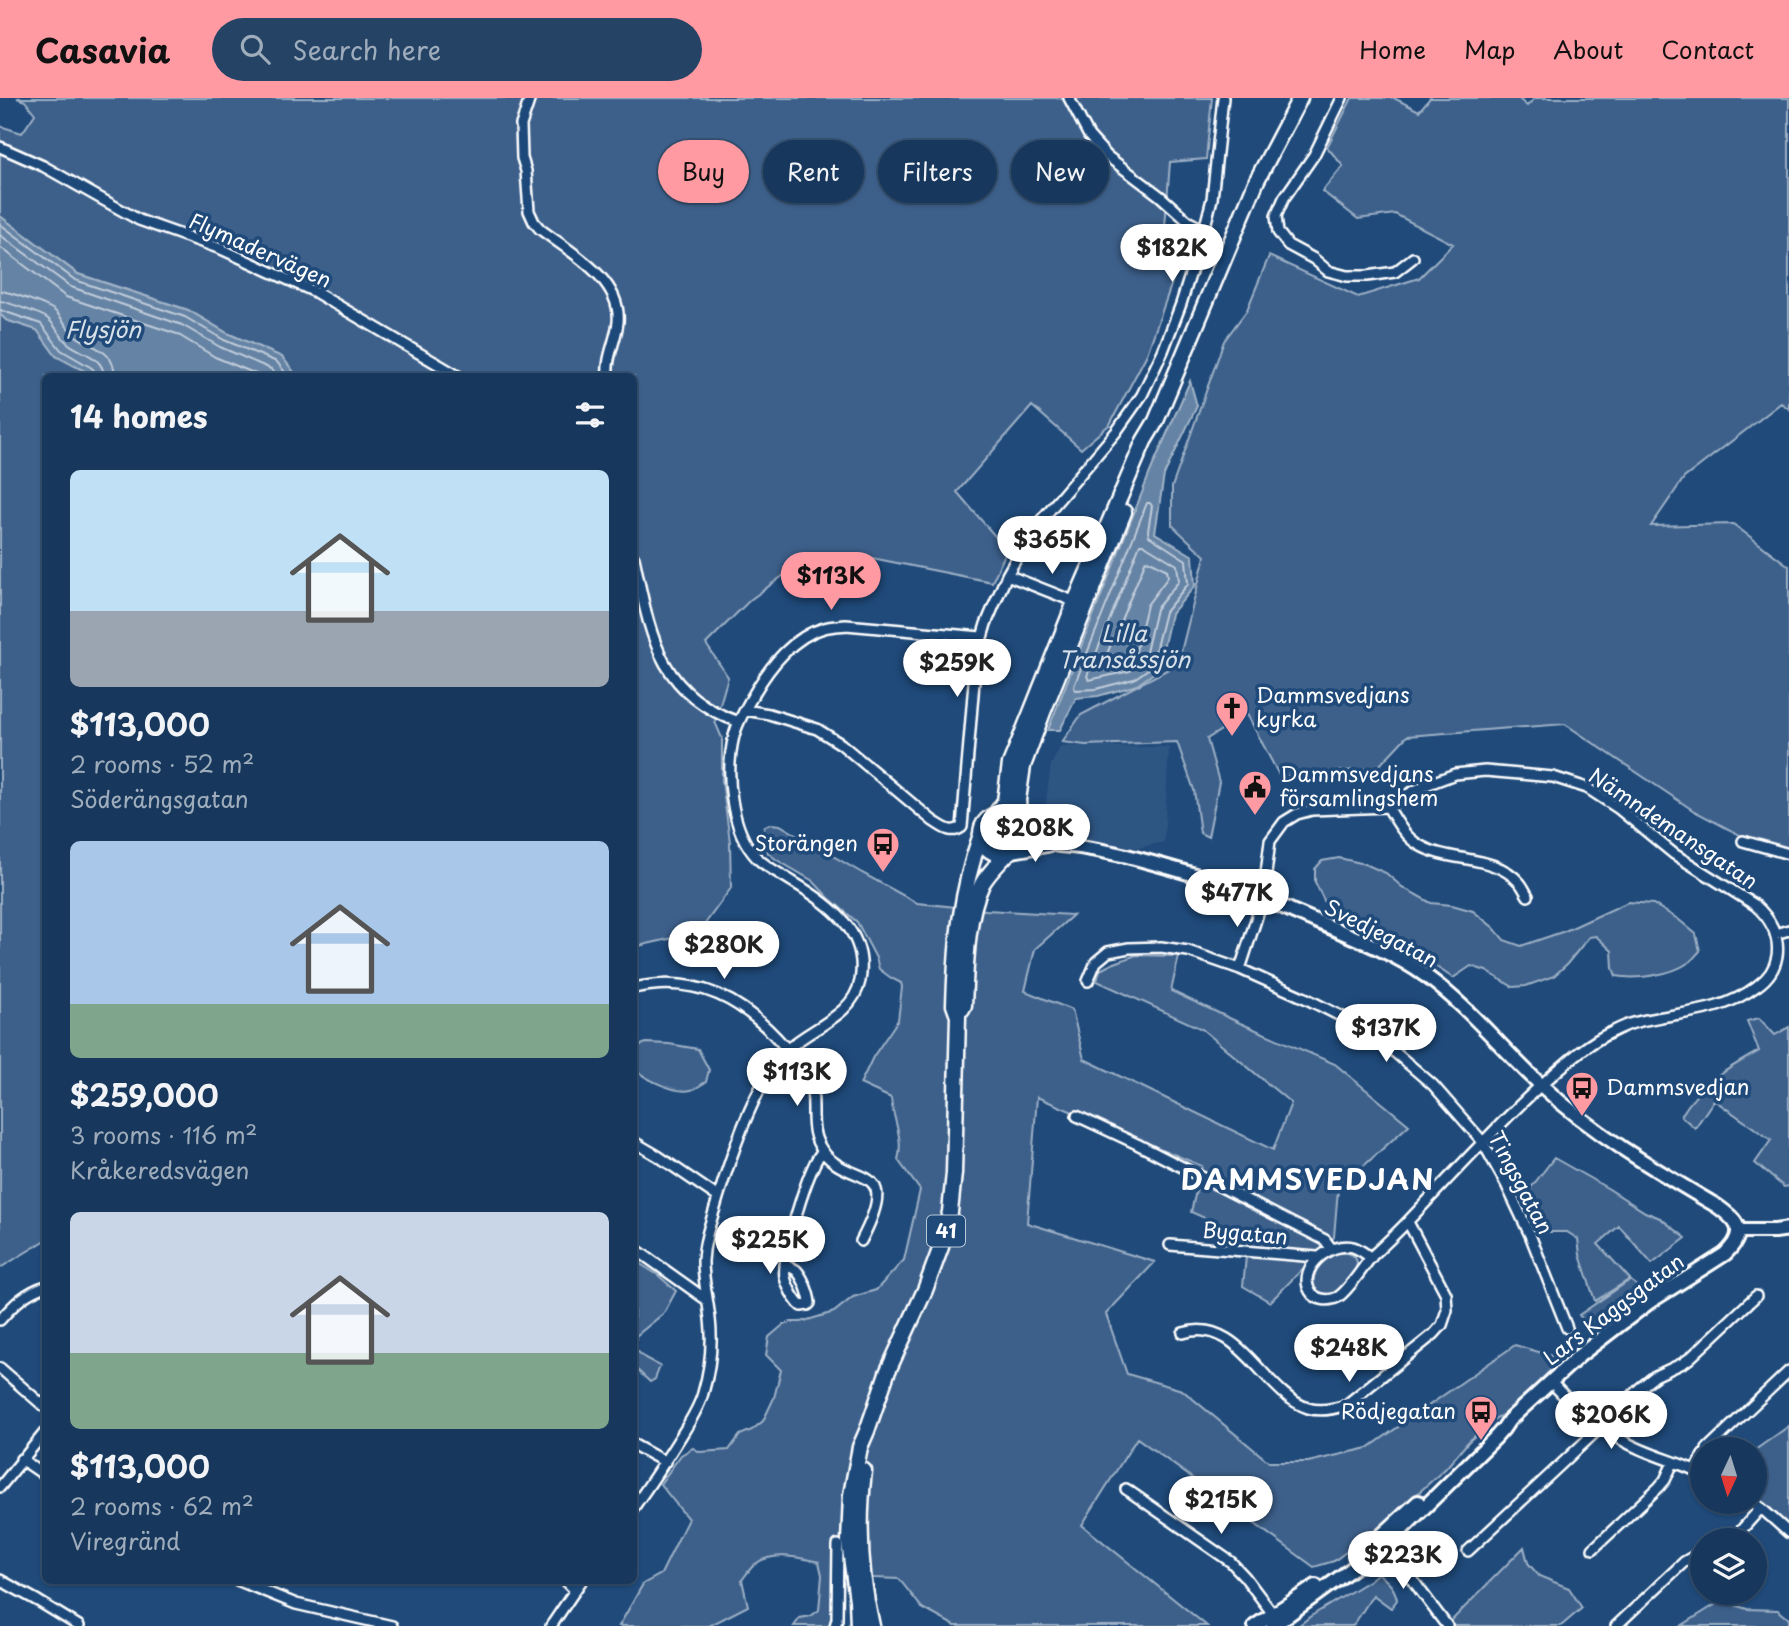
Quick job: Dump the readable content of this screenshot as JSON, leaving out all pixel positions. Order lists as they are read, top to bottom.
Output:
{
  "streets": {
    "main road": ["41"],
    "street": [
      "Flymadervägen",
      "Nämndemansgatan",
      "Svedjegatan",
      "Tingsgatan",
      "Bygatan",
      "Lars Kaggsgatan"
    ]
  },
  "crossings": [
    ["Nämndemansgatan", "Svedjegatan"],
    ["Nämndemansgatan", "Tingsgatan"],
    ["Svedjegatan", "41"],
    ["Svedjegatan", "Bygatan"],
    ["Svedjegatan", "Lars Kaggsgatan"],
    ["Tingsgatan", "Bygatan"]
  ],
  "districts": ["DAMMSVEDJAN"],
  "water": ["Flysjön", "Lilla Transåssjön"],
  "places": {
    "church": ["Dammsvedjans kyrka"],
    "public building": ["Dammsvedjans församlingshem"],
    "bus stop": ["Storängen", "Dammsvedjan", "Rödjegatan"]
  },
  "north": "bottom",
  "page": {
    "header": "Casavia",
    "search": "Search here",
    "nav": [
      "Home",
      "Map",
      "About",
      "Contact"
    ],
    "chip": [
      "Buy",
      "Rent",
      "Filters",
      "New"
    ],
    "price": [
      "$182K",
      "$365K",
      "$113K",
      "$259K",
      "$208K",
      "$477K",
      "$280K",
      "$137K",
      "$113K",
      "$225K",
      "$248K",
      "$206K",
      "$215K",
      "$223K"
    ],
    "heading": "14 homes",
    "list": [
      {
        "name": "$113,000",
        "note": "2 rooms · 52 m² · Söderängsgatan"
      },
      {
        "name": "$259,000",
        "note": "3 rooms · 116 m² · Kråkeredsvägen"
      },
      {
        "name": "$113,000",
        "note": "2 rooms · 62 m² · Viregränd"
      }
    ]
  }
}
